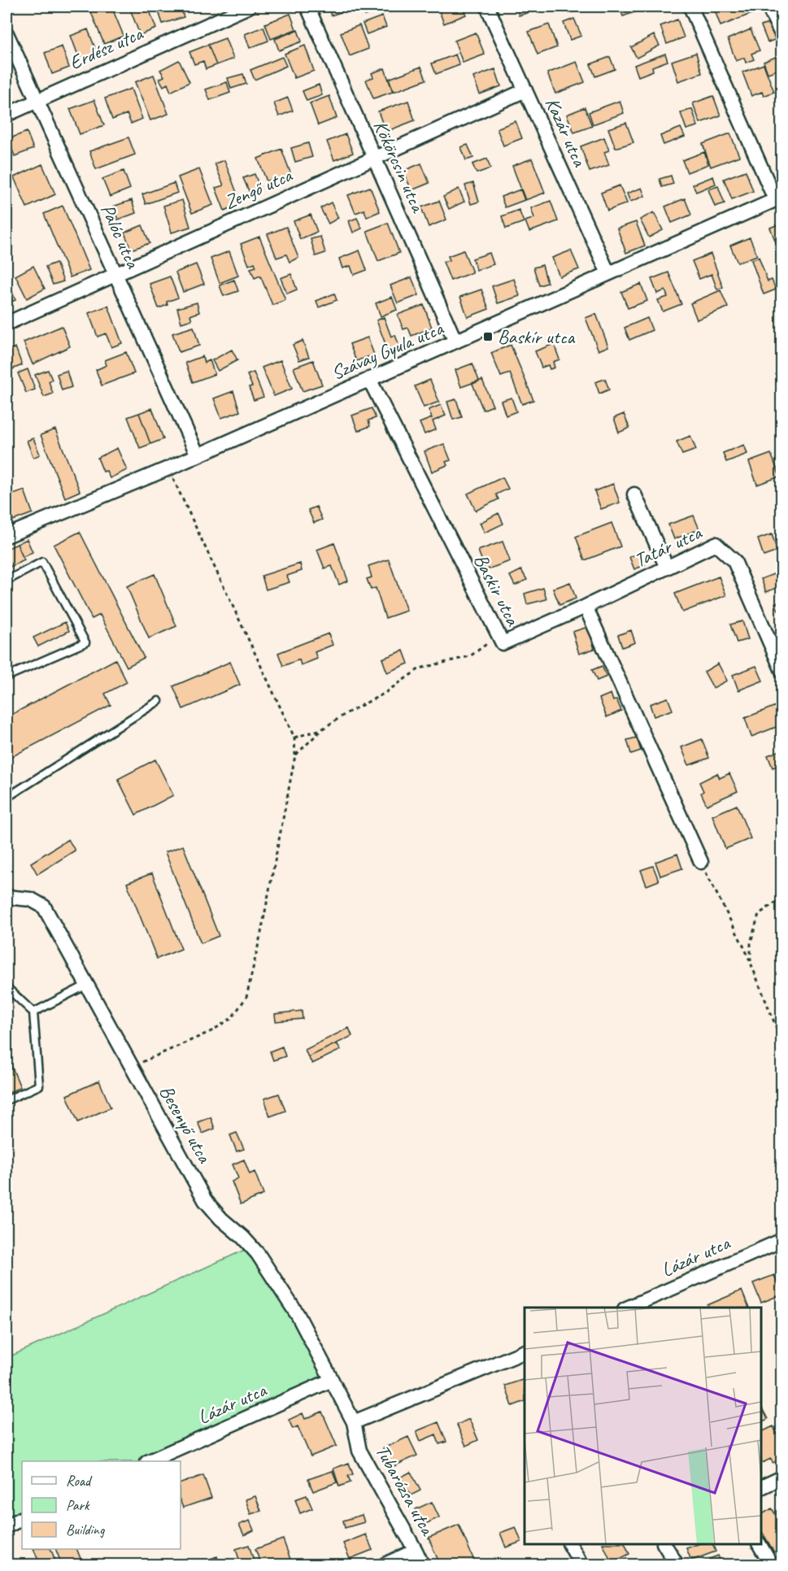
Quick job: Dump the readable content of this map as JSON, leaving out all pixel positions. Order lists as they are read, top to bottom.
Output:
{
  "streets": {
    "street": [
      "Erdész utca",
      "Kazár utca",
      "Kökörcsin utca",
      "Zengő utca",
      "Palóc utca",
      "Szávay Gyula utca",
      "Tatár utca",
      "Baskir utca",
      "Besenyő utca",
      "Lázár utca",
      "Tubarózsa utca"
    ]
  },
  "crossings": [
    ["Erdész utca", "Palóc utca"],
    ["Kazár utca", "Zengő utca"],
    ["Kazár utca", "Szávay Gyula utca"],
    ["Kökörcsin utca", "Zengő utca"],
    ["Kökörcsin utca", "Szávay Gyula utca"],
    ["Zengő utca", "Palóc utca"],
    ["Palóc utca", "Szávay Gyula utca"],
    ["Szávay Gyula utca", "Baskir utca"],
    ["Tatár utca", "Baskir utca"],
    ["Besenyő utca", "Lázár utca"],
    ["Besenyő utca", "Tubarózsa utca"],
    ["Lázár utca", "Tubarózsa utca"]
  ],
  "places": {
    "transit": ["Baskír utca"]
  },
  "legend": ["Road", "Park", "Building"]
}
